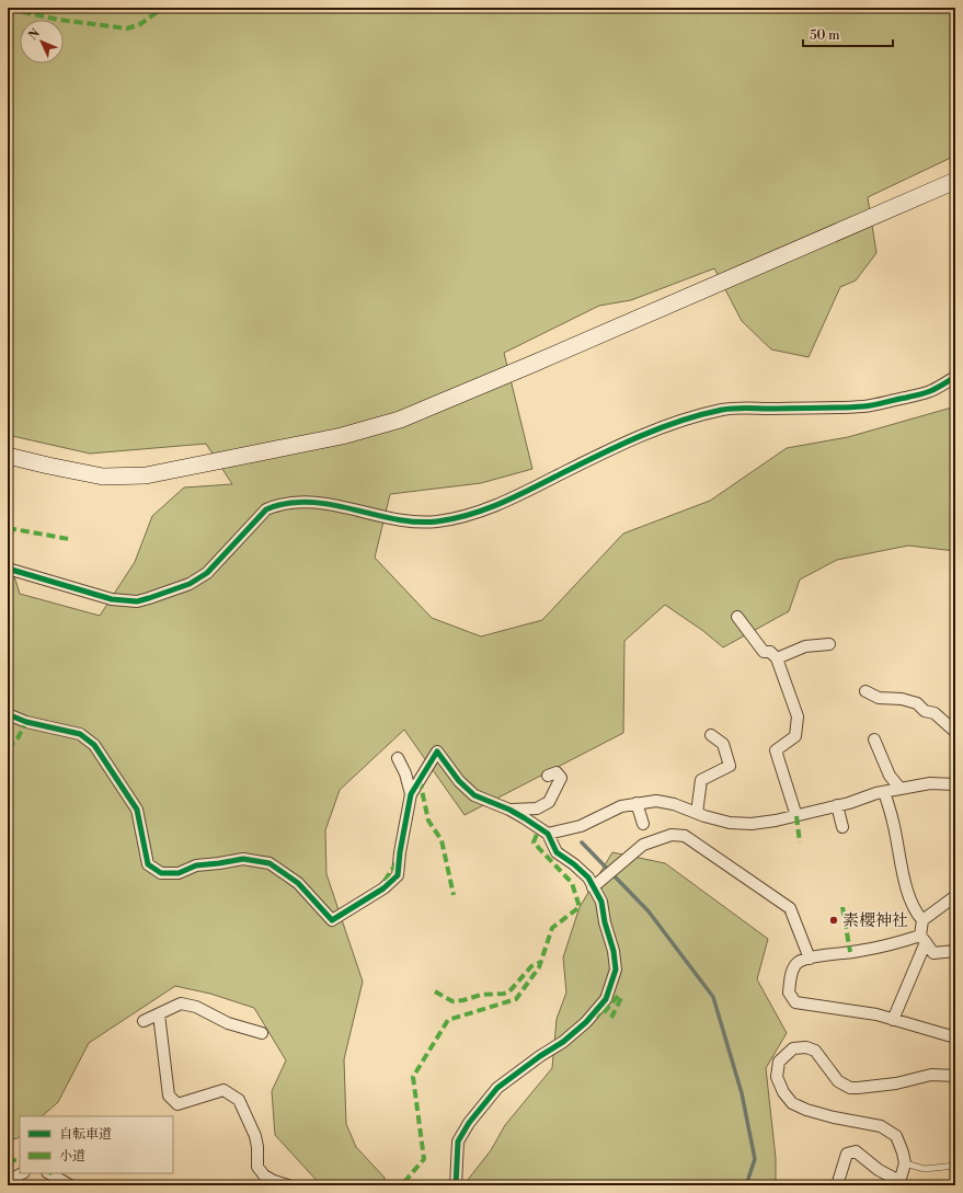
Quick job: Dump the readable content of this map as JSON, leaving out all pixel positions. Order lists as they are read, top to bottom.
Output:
{
  "places": ["素櫻神社"],
  "legend": ["自転車道", "小道"],
  "scale_bar": "50 m",
  "north": "top left"
}
